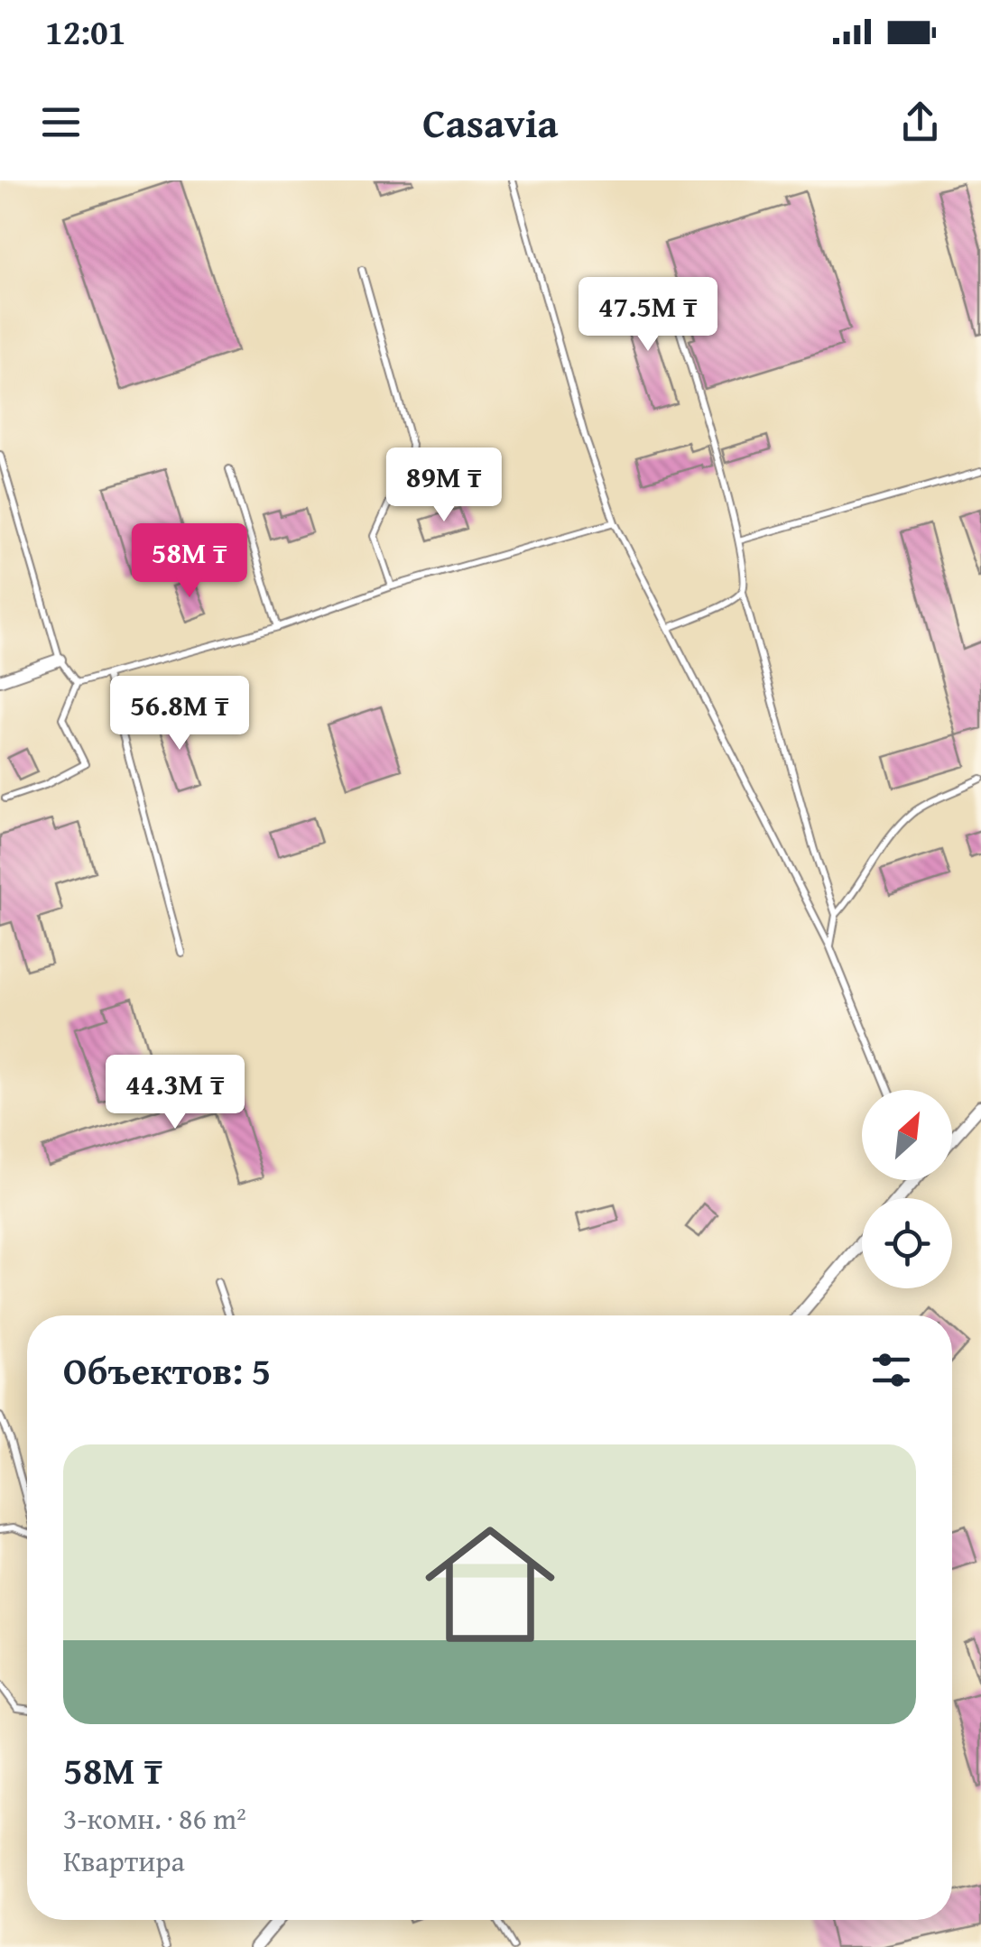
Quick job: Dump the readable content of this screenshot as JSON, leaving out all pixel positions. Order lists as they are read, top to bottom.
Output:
{
  "north": "top right",
  "page": {
    "status": "12:01",
    "header": "Casavia",
    "price": [
      "47.5M ₸",
      "89M ₸",
      "58M ₸",
      "56.8M ₸",
      "44.3M ₸"
    ],
    "heading": "Объектов: 5",
    "list": [
      {
        "name": "58M ₸",
        "note": "3-комн. · 86 m² · Квартира"
      }
    ]
  }
}
